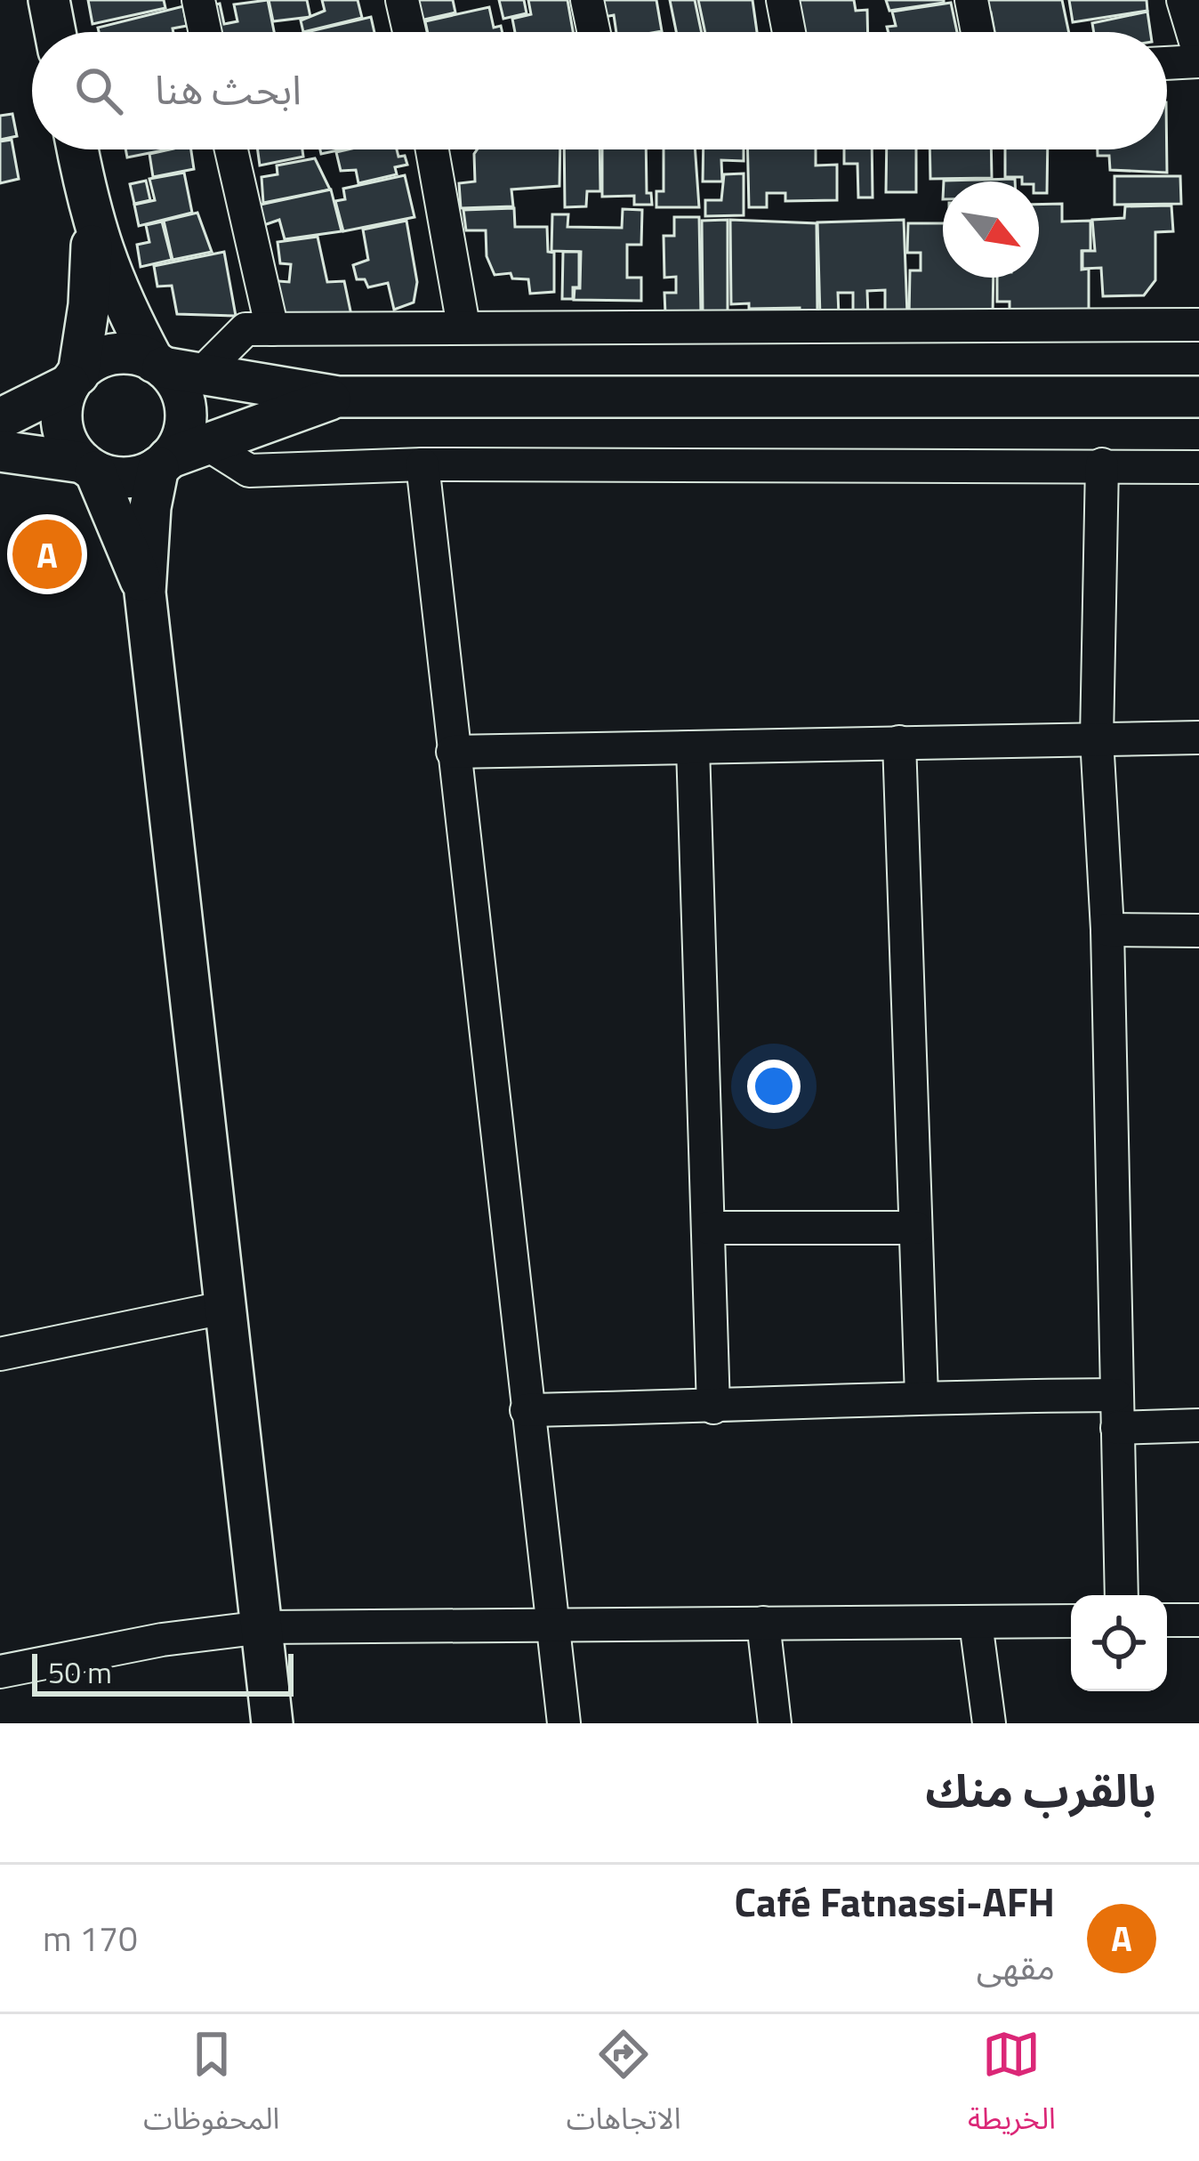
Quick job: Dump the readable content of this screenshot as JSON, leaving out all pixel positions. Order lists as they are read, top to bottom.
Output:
{
  "scale_bar": "50 m",
  "north": "bottom right",
  "page": {
    "search": "ابحث هنا",
    "pins": "A",
    "scale": "50 m",
    "heading": "بالقرب منك",
    "list": [
      {
        "mark": "A",
        "name": "Café Fatnassi-AFH",
        "note": "مقهى",
        "value": "170 m"
      }
    ],
    "nav": ["الخريطة", "الاتجاهات", "المحفوظات"]
  }
}
